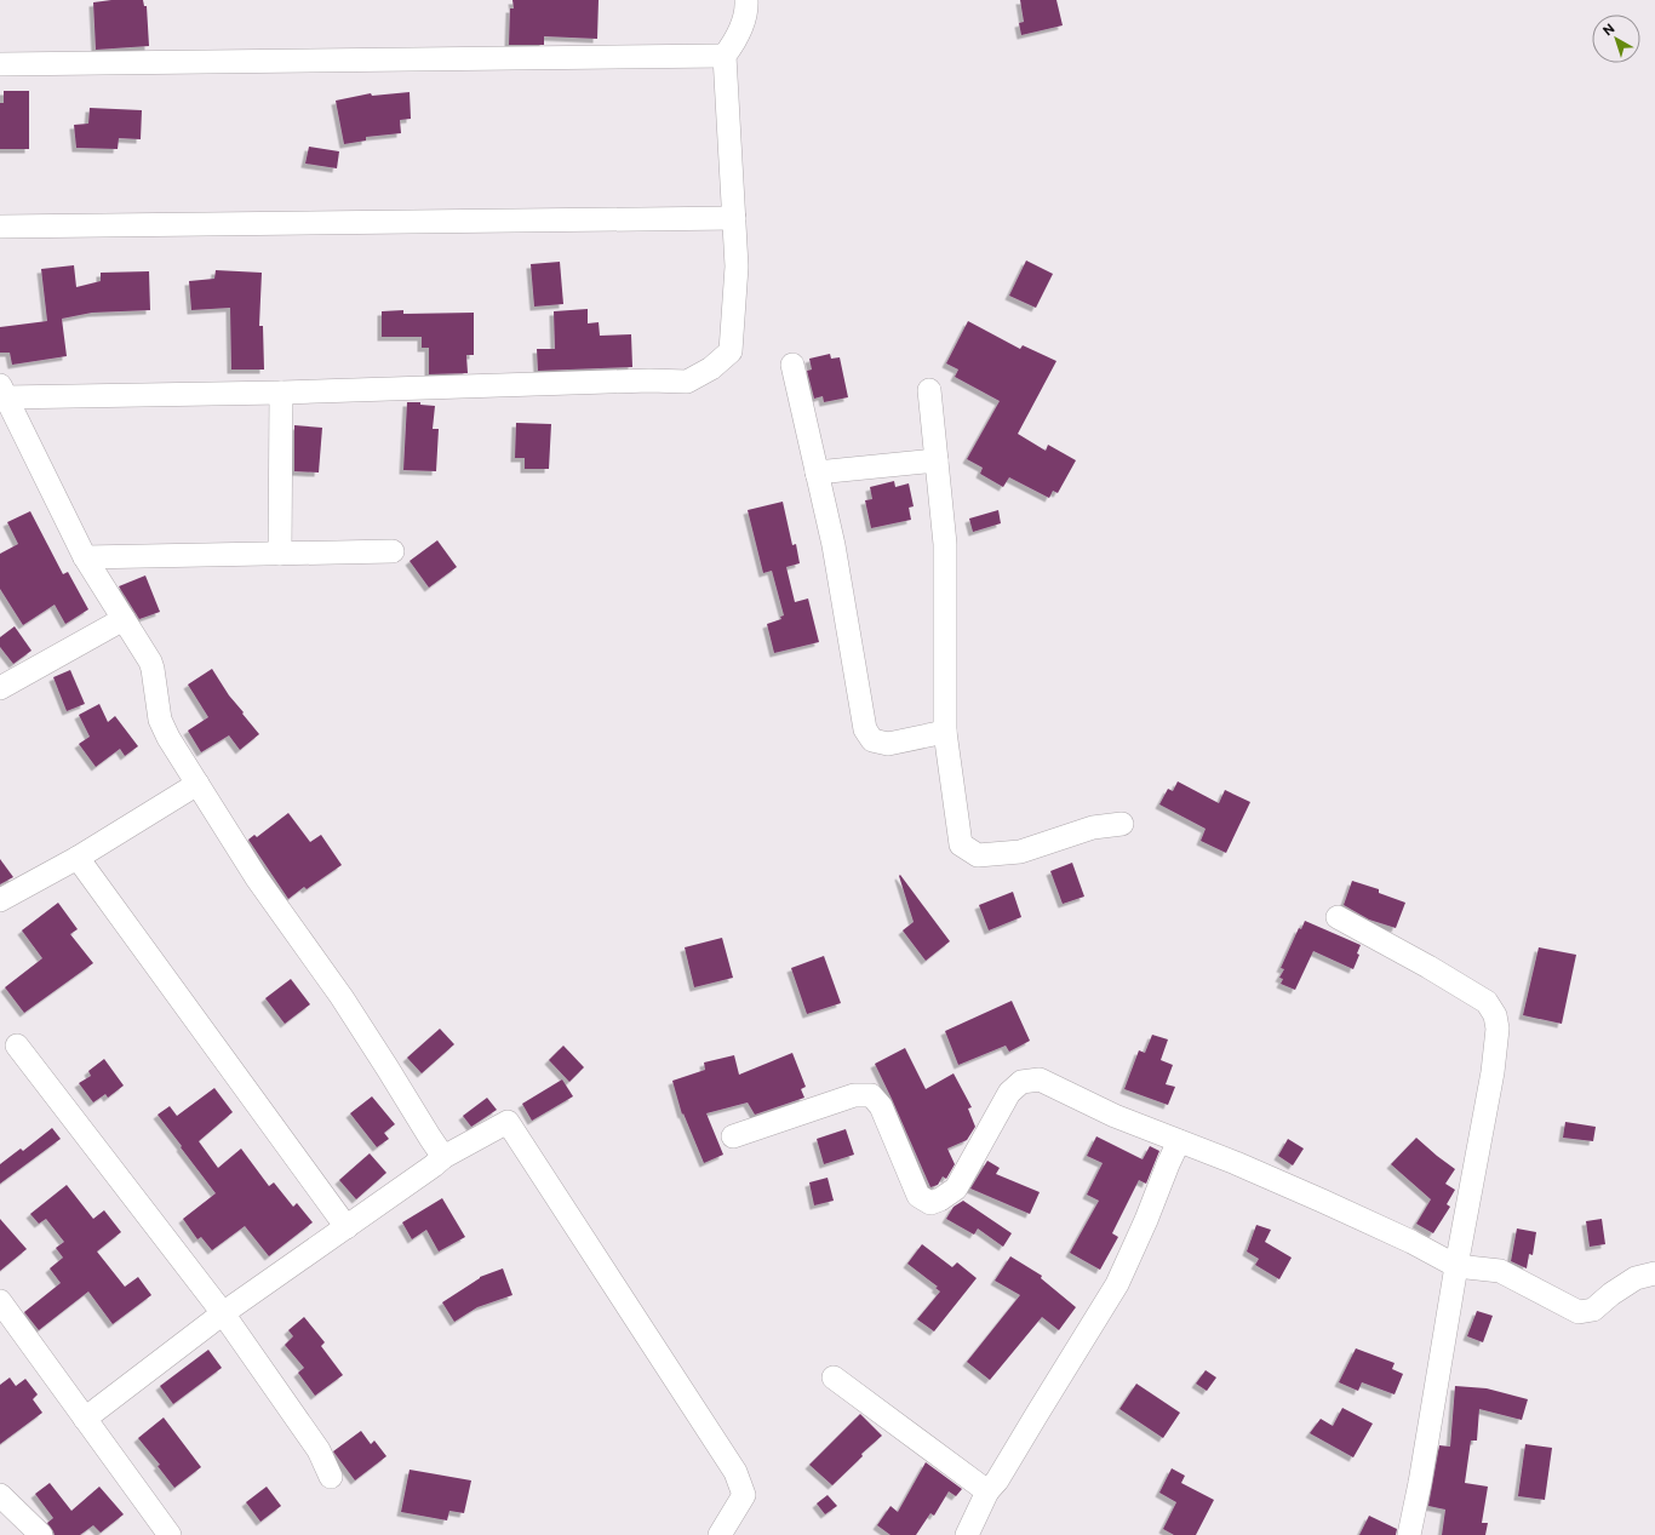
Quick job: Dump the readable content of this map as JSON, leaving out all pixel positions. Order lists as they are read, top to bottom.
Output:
{
  "north": "top left"
}
